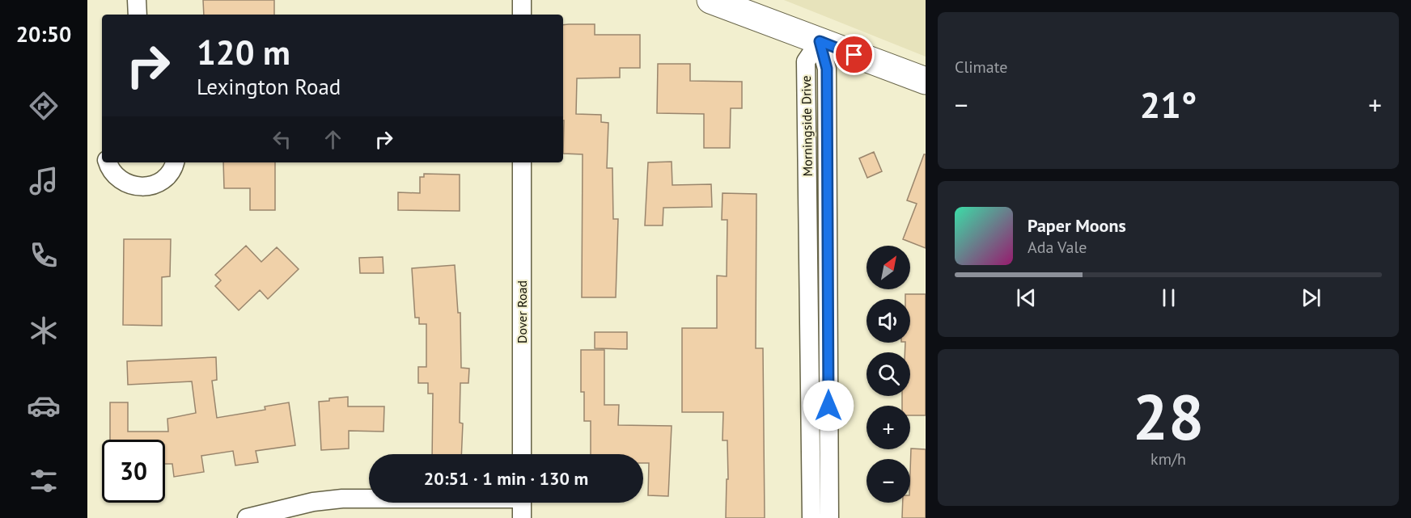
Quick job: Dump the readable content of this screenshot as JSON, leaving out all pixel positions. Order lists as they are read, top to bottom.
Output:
{
  "streets": {
    "street": ["Morningside Drive", "Dover Road"]
  },
  "north": "top right",
  "page": {
    "tabs": "20:50",
    "tile": [
      "Climate",
      ["28", "km/h"]
    ],
    "turn": ["120 m", "Lexington Road"],
    "heat": ["−", "21°", "+"],
    "song": ["Paper Moons", "Ada Vale"],
    "map_buttons": ["+", "−"],
    "limit": "30",
    "trip": "20:51 · 1 min · 130 m"
  }
}
